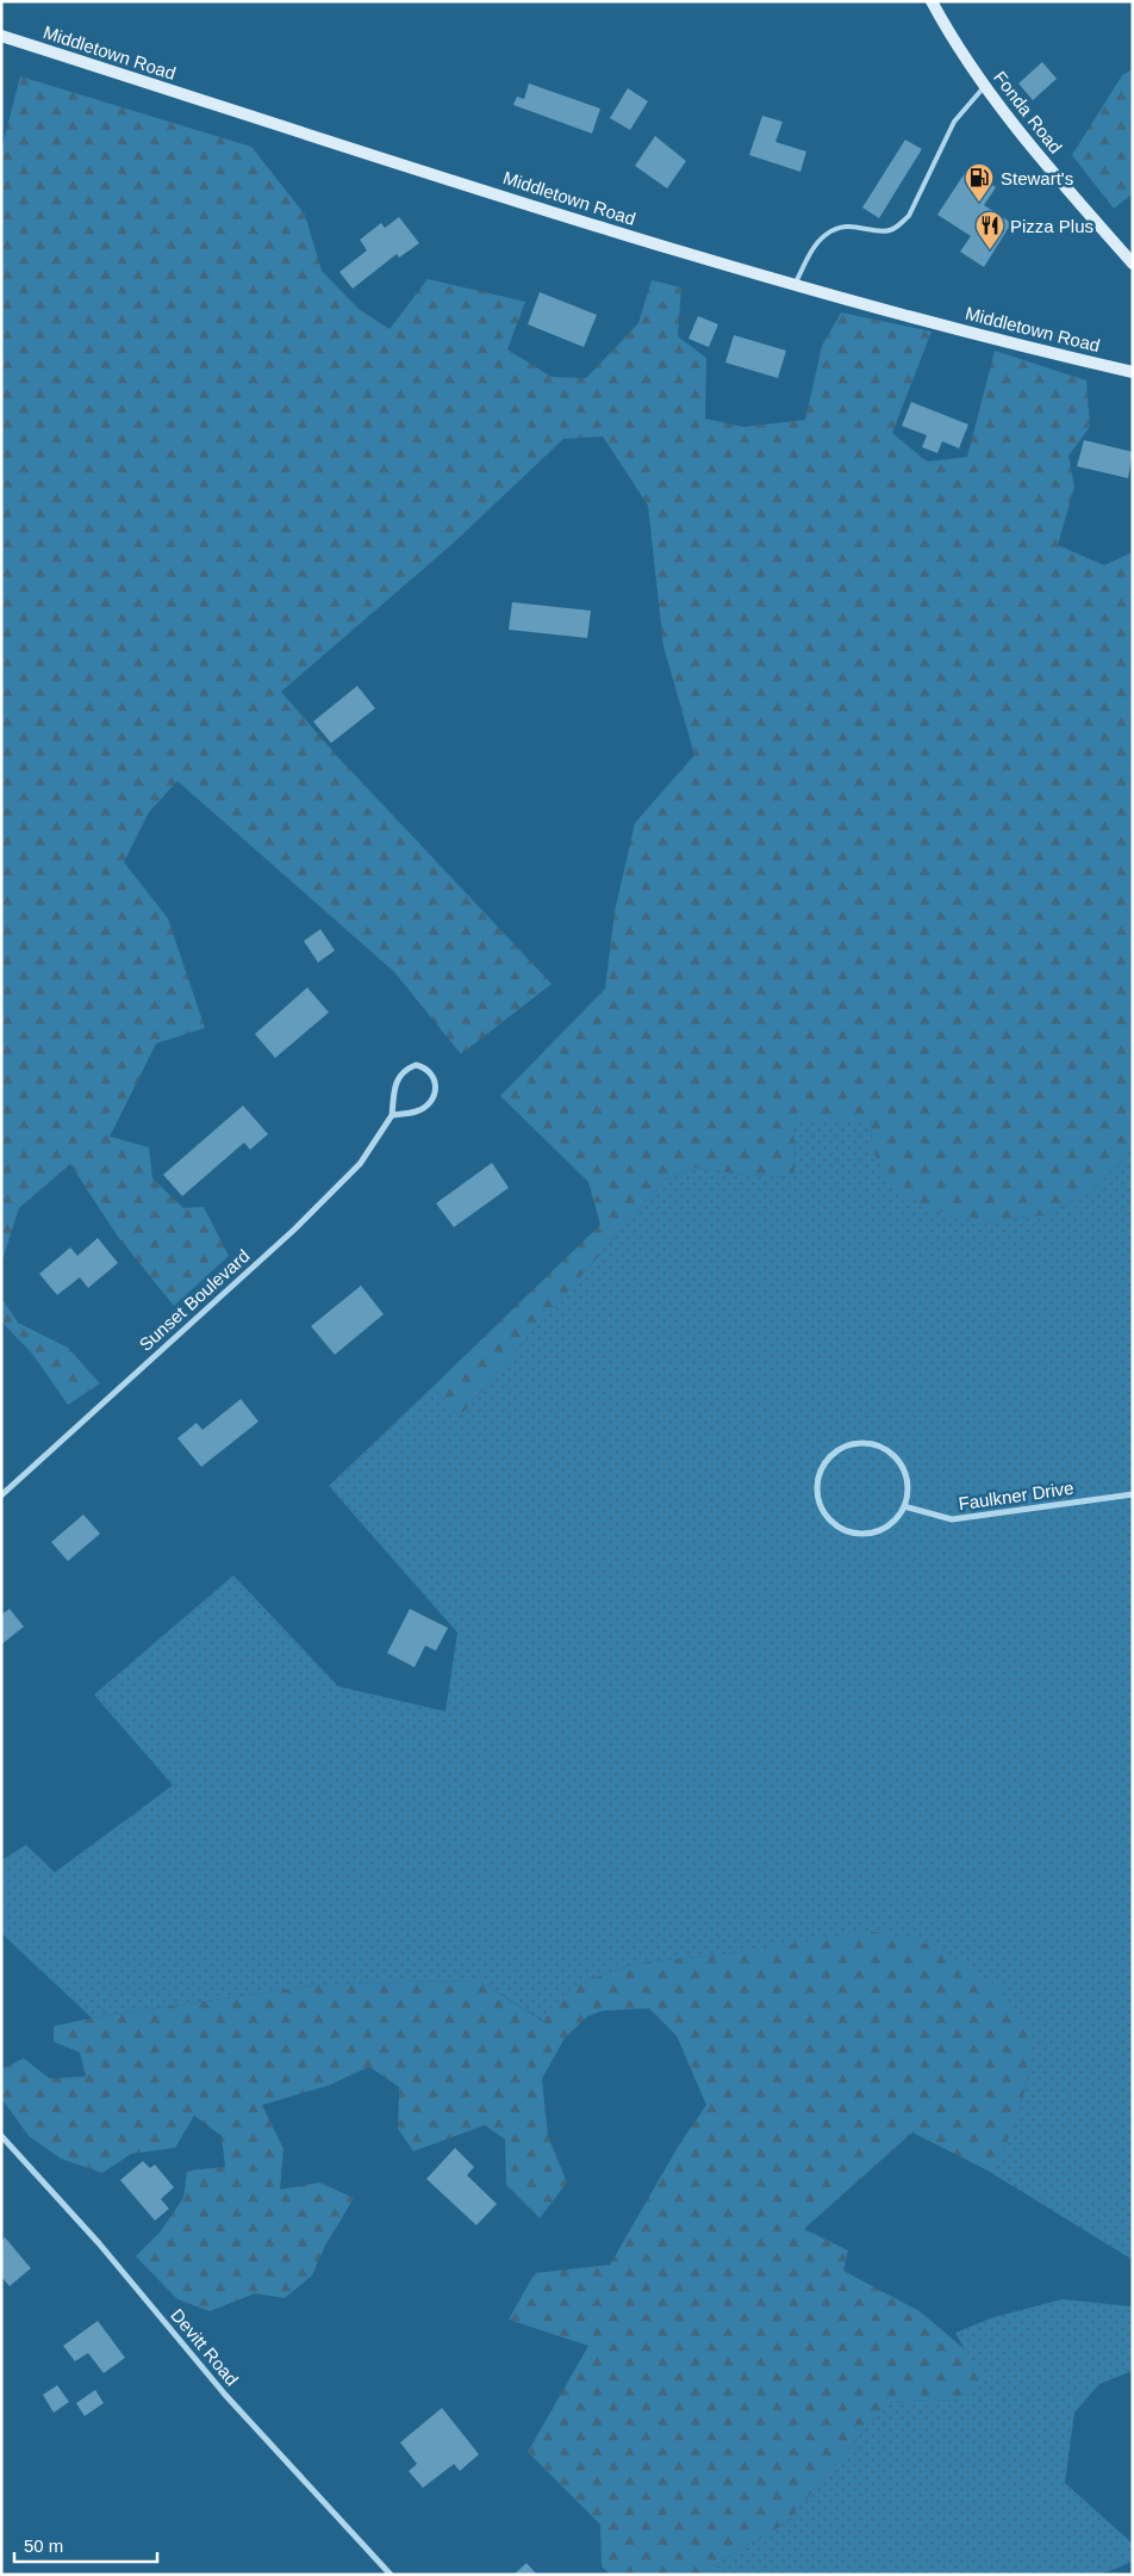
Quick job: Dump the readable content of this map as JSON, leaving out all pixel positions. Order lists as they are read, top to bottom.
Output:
{
  "streets": {
    "street": [
      "Middletown Road",
      "Fonda Road",
      "Sunset Boulevard",
      "Faulkner Drive",
      "Devitt Road"
    ]
  },
  "places": {
    "fuel station": ["Stewart's"],
    "restaurant": ["Pizza Plus"]
  },
  "scale_bar": "50 m"
}
